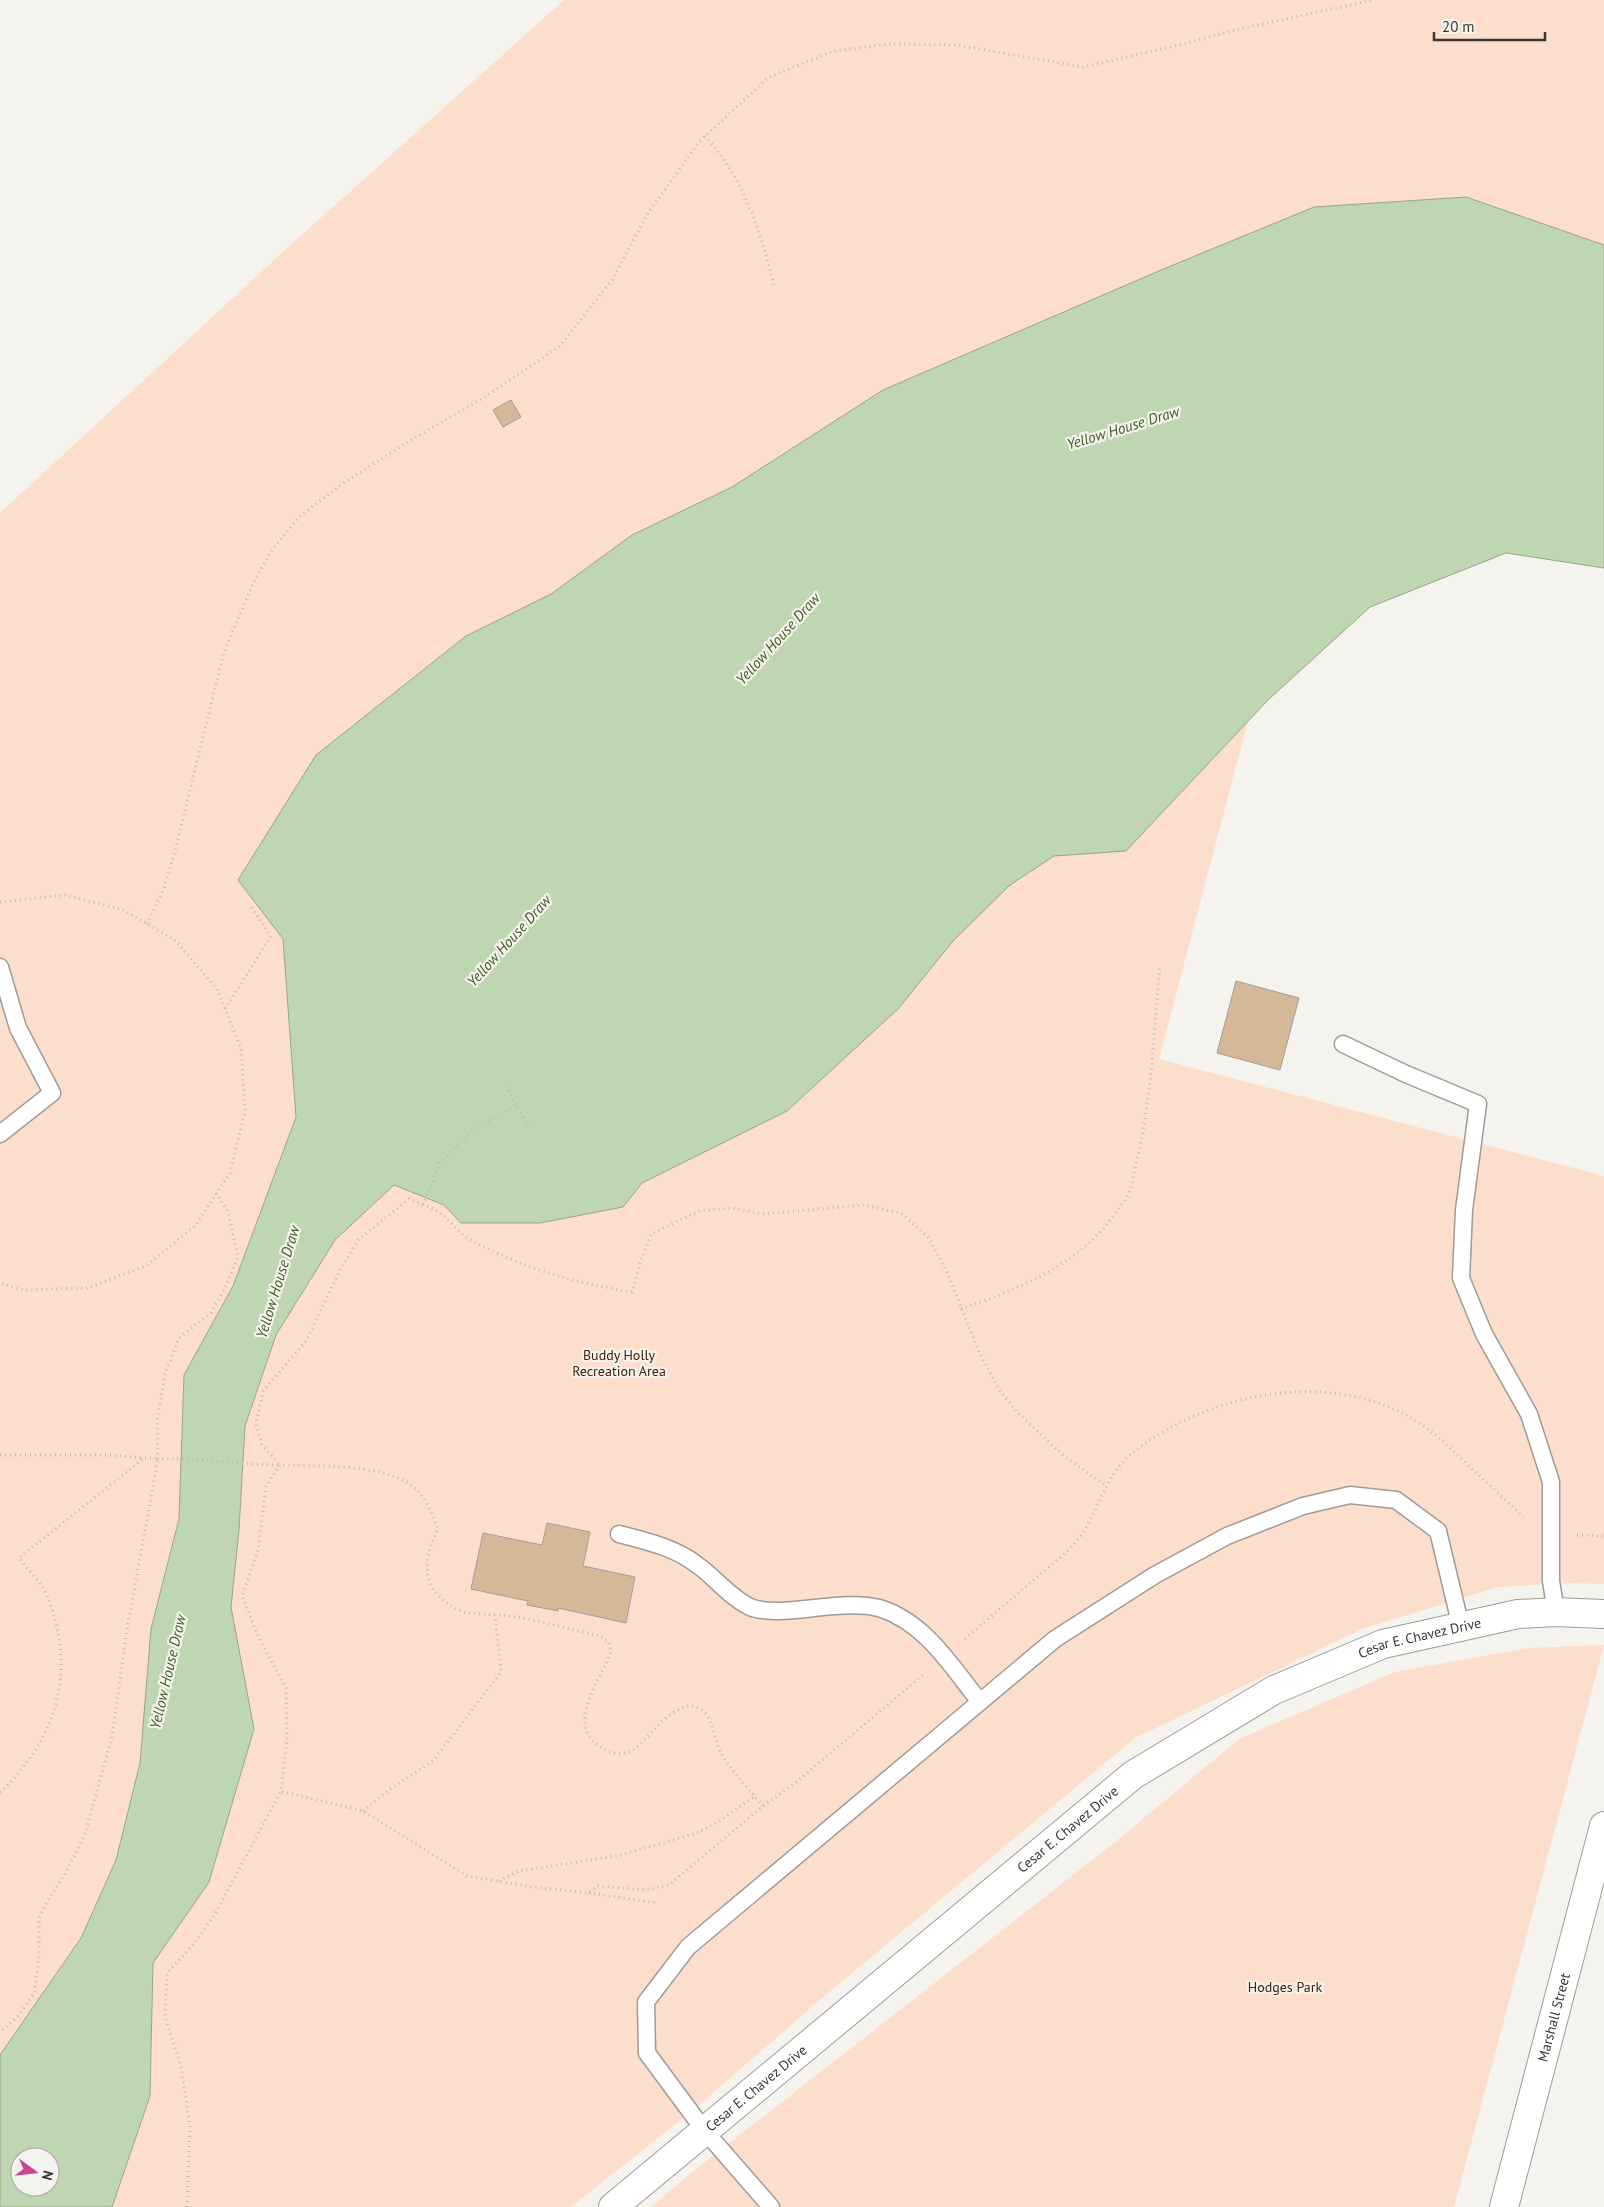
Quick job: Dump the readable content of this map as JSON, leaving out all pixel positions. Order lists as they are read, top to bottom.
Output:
{
  "streets": {
    "street": ["Cesar E. Chavez Drive", "Marshall Street"]
  },
  "water": ["Yellow House Draw"],
  "parks": ["Buddy Holly Recreation Area", "Hodges Park"],
  "scale_bar": "20 m",
  "north": "right"
}
